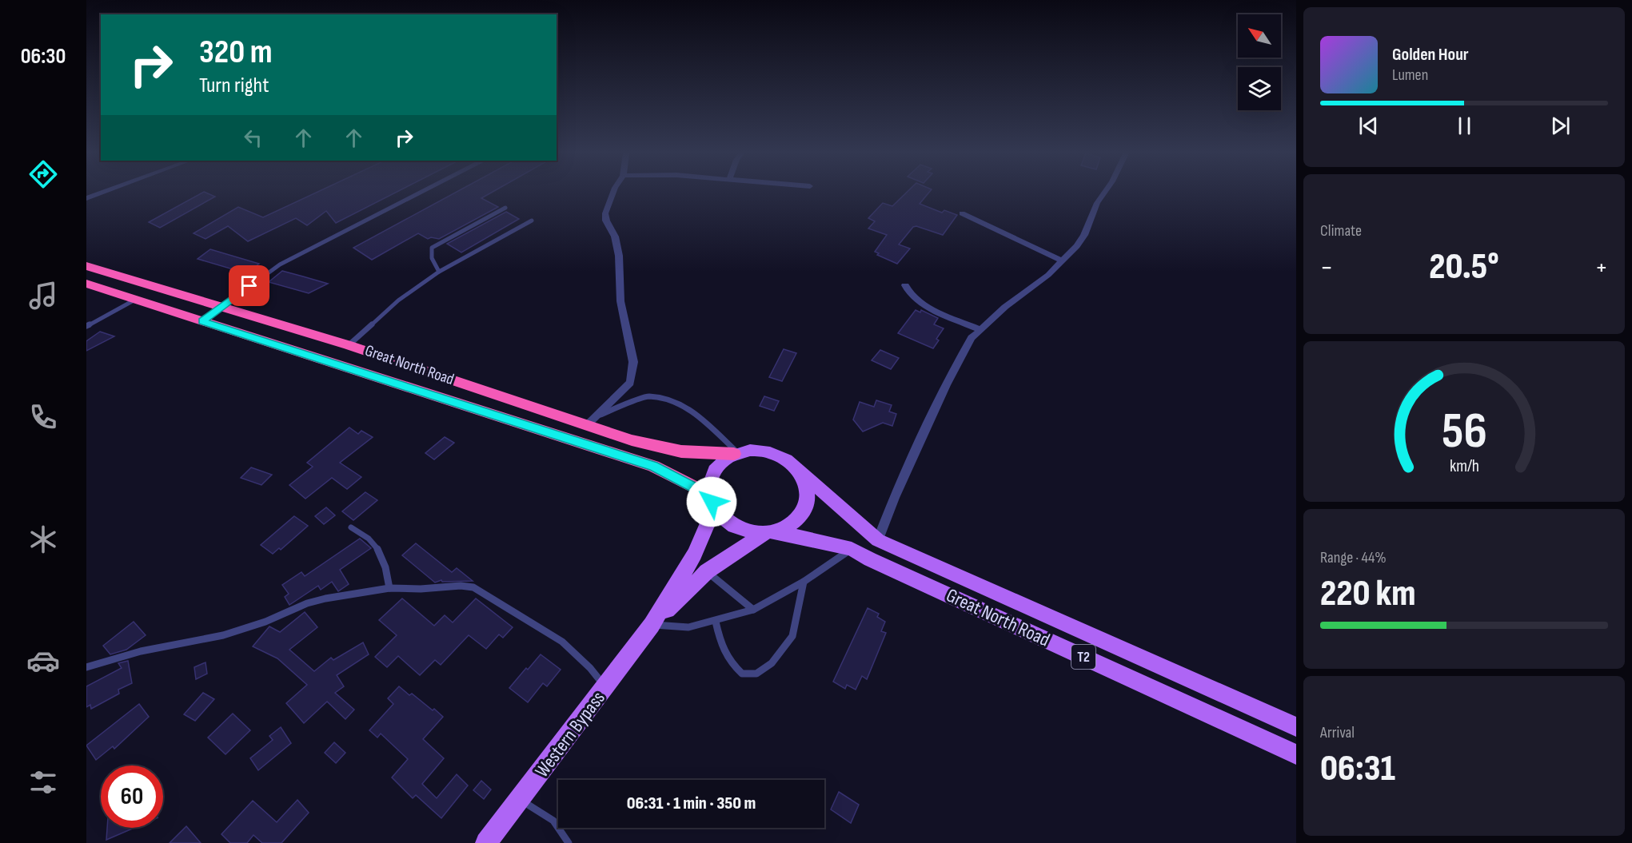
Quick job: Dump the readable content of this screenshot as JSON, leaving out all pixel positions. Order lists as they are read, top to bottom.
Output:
{
  "streets": {
    "highway": ["Great North Road"],
    "main road": ["T2", "Western Bypass"]
  },
  "crossings": [
    ["Great North Road", "Western Bypass"]
  ],
  "north": "top left",
  "page": {
    "tabs": "06:30",
    "turn": ["320 m", "Turn right"],
    "song": ["Golden Hour", "Lumen"],
    "tile": [
      "Climate",
      ["Range · 44%", "220 km"],
      ["Arrival", "06:31"]
    ],
    "heat": ["−", "20.5°", "+"],
    "limit": "60",
    "trip": "06:31 · 1 min · 350 m",
    "gauge": ["56", "km/h"]
  }
}
